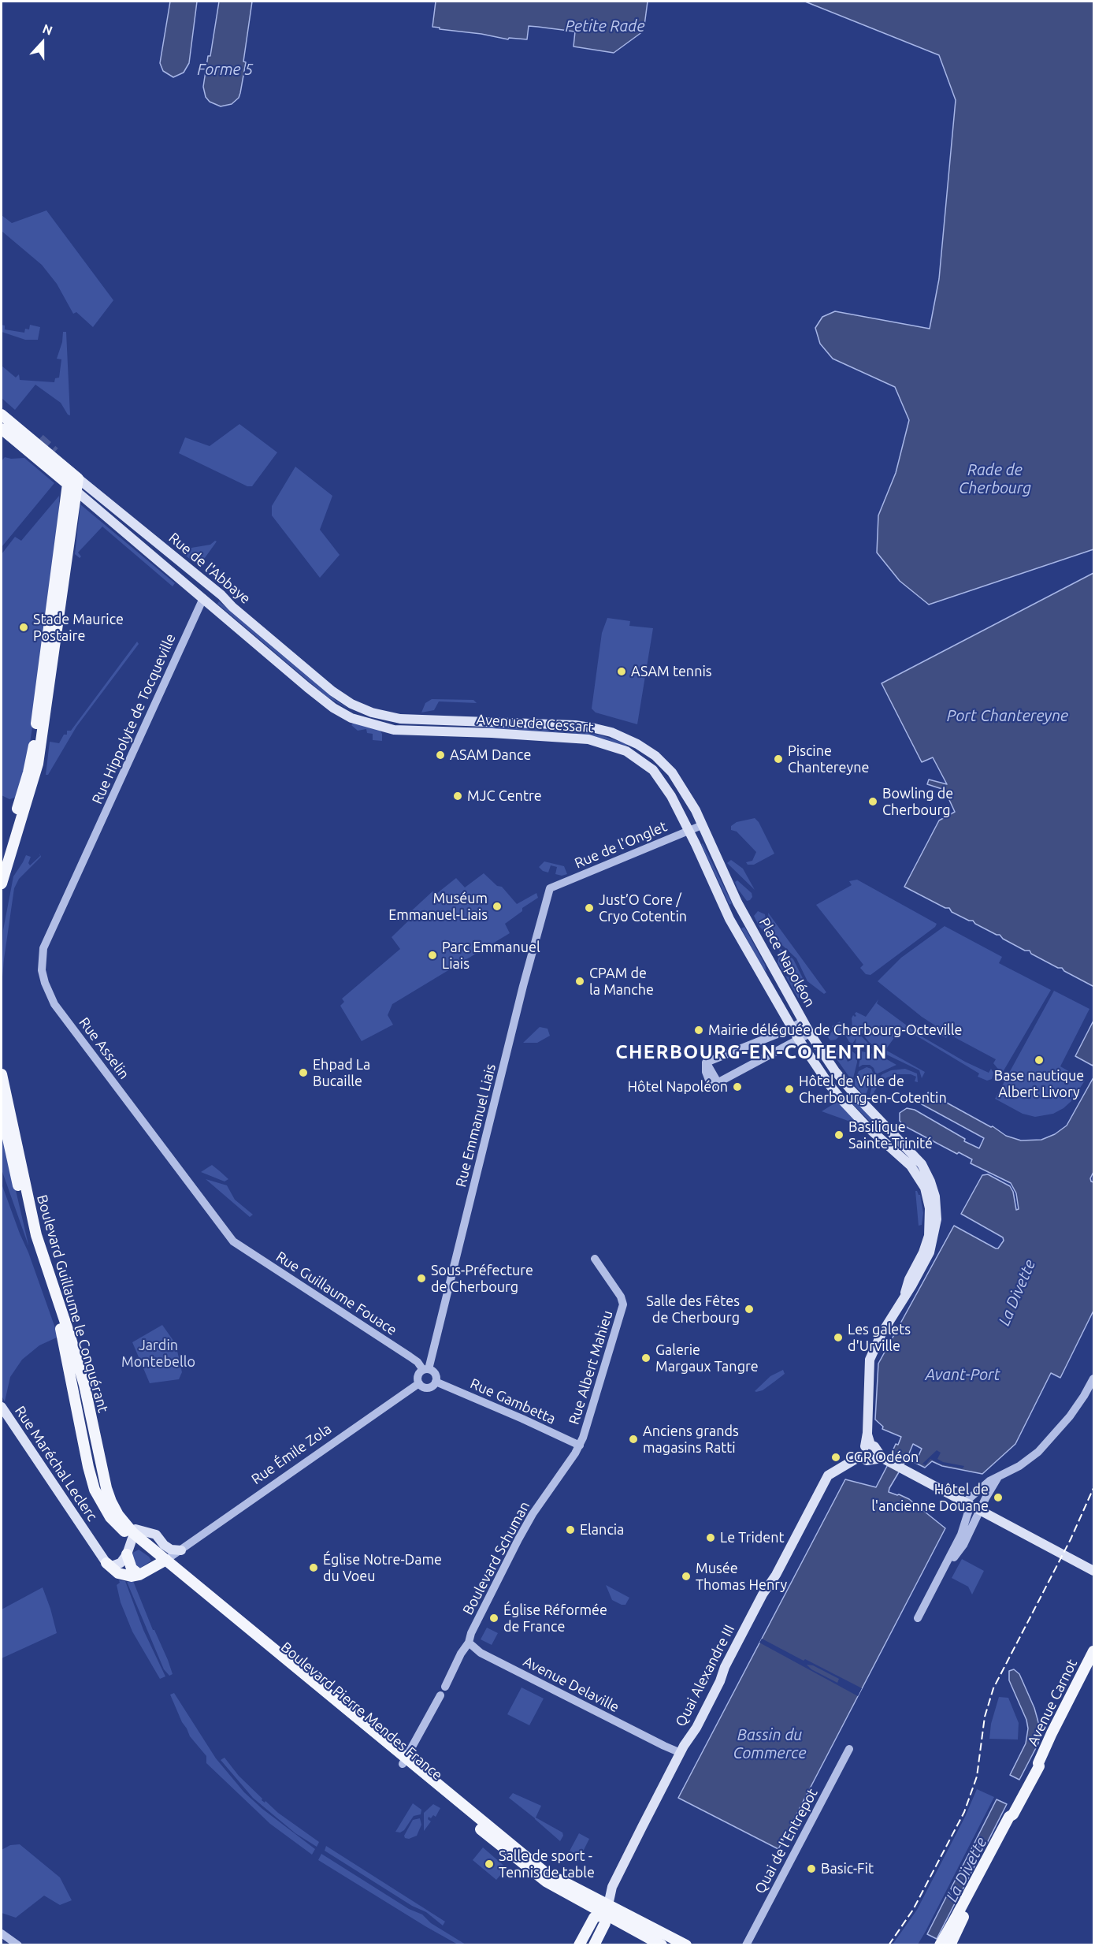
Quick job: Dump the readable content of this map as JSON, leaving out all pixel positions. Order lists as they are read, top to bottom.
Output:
{
  "streets": {
    "main road": [
      "Rue de l'Abbaye",
      "Avenue de Cessart",
      "Place Napoléon",
      "Boulevard Guillaume le Conquérant",
      "Rue Maréchal Leclerc",
      "Quai Alexandre III",
      "Avenue Carnot",
      "Boulevard Pierre Mendes France"
    ],
    "street": [
      "Rue Hippolyte de Tocqueville",
      "Rue de l'Onglet",
      "Rue Asselin",
      "Rue Emmanuel Liais",
      "Rue Guillaume Fouace",
      "Rue Albert Mahieu",
      "Rue Gambetta",
      "Rue Émile Zola",
      "Boulevard Schuman",
      "Avenue Delaville",
      "Quai de l'Entrepot"
    ]
  },
  "crossings": [
    ["Rue de l'Abbaye", "Rue Hippolyte de Tocqueville"],
    ["Rue de l'Abbaye", "Avenue de Cessart"],
    ["Rue Hippolyte de Tocqueville", "Rue Asselin"],
    ["Avenue de Cessart", "Rue de l'Onglet"],
    ["Avenue de Cessart", "Place Napoléon"],
    ["Rue de l'Onglet", "Place Napoléon"],
    ["Rue de l'Onglet", "Rue Emmanuel Liais"],
    ["Rue Asselin", "Rue Guillaume Fouace"],
    ["Rue Emmanuel Liais", "Rue Guillaume Fouace"],
    ["Rue Emmanuel Liais", "Rue Gambetta"],
    ["Rue Emmanuel Liais", "Rue Émile Zola"],
    ["Rue Guillaume Fouace", "Rue Gambetta"],
    ["Rue Guillaume Fouace", "Rue Émile Zola"],
    ["Boulevard Guillaume le Conquérant", "Boulevard Pierre Mendes France"],
    ["Rue Albert Mahieu", "Rue Gambetta"],
    ["Rue Albert Mahieu", "Boulevard Schuman"],
    ["Rue Gambetta", "Rue Émile Zola"],
    ["Rue Gambetta", "Boulevard Schuman"],
    ["Rue Émile Zola", "Boulevard Pierre Mendes France"],
    ["Boulevard Schuman", "Avenue Delaville"],
    ["Quai Alexandre III", "Avenue Delaville"],
    ["Quai Alexandre III", "Boulevard Pierre Mendes France"]
  ],
  "districts": ["CHERBOURG-EN-COTENTIN"],
  "water": [
    "Petite Rade",
    "Forme 5",
    "Rade de Cherbourg",
    "Port Chantereyne",
    "La Divette",
    "Avant-Port",
    "Bassin du Commerce"
  ],
  "parks": ["Jardin Montebello"],
  "places": [
    "Stade Maurice Postaire",
    "ASAM tennis",
    "ASAM Dance",
    "Piscine Chantereyne",
    "MJC Centre",
    "Bowling de Cherbourg",
    "Muséum Emmanuel-Liais",
    "Just’O Core / Cryo Cotentin",
    "Parc Emmanuel Liais",
    "CPAM de la Manche",
    "Mairie déléguée de Cherbourg-Octeville",
    "Base nautique Albert Livory",
    "Ehpad La Bucaille",
    "Hôtel Napoléon",
    "Hôtel de Ville de Cherbourg-en-Cotentin",
    "Basilique Sainte-Trinité",
    "Sous-Préfecture de Cherbourg",
    "Salle des Fêtes de Cherbourg",
    "Les galets d'Urville",
    "Galerie Margaux Tangre",
    "Anciens grands magasins Ratti",
    "CGR Odéon",
    "Hôtel de l'ancienne Douane",
    "Elancia",
    "Le Trident",
    "Église Notre-Dame du Voeu",
    "Musée Thomas Henry",
    "Église Réformée de France",
    "Salle de sport - Tennis de table",
    "Basic-Fit"
  ],
  "north": "top"
}
